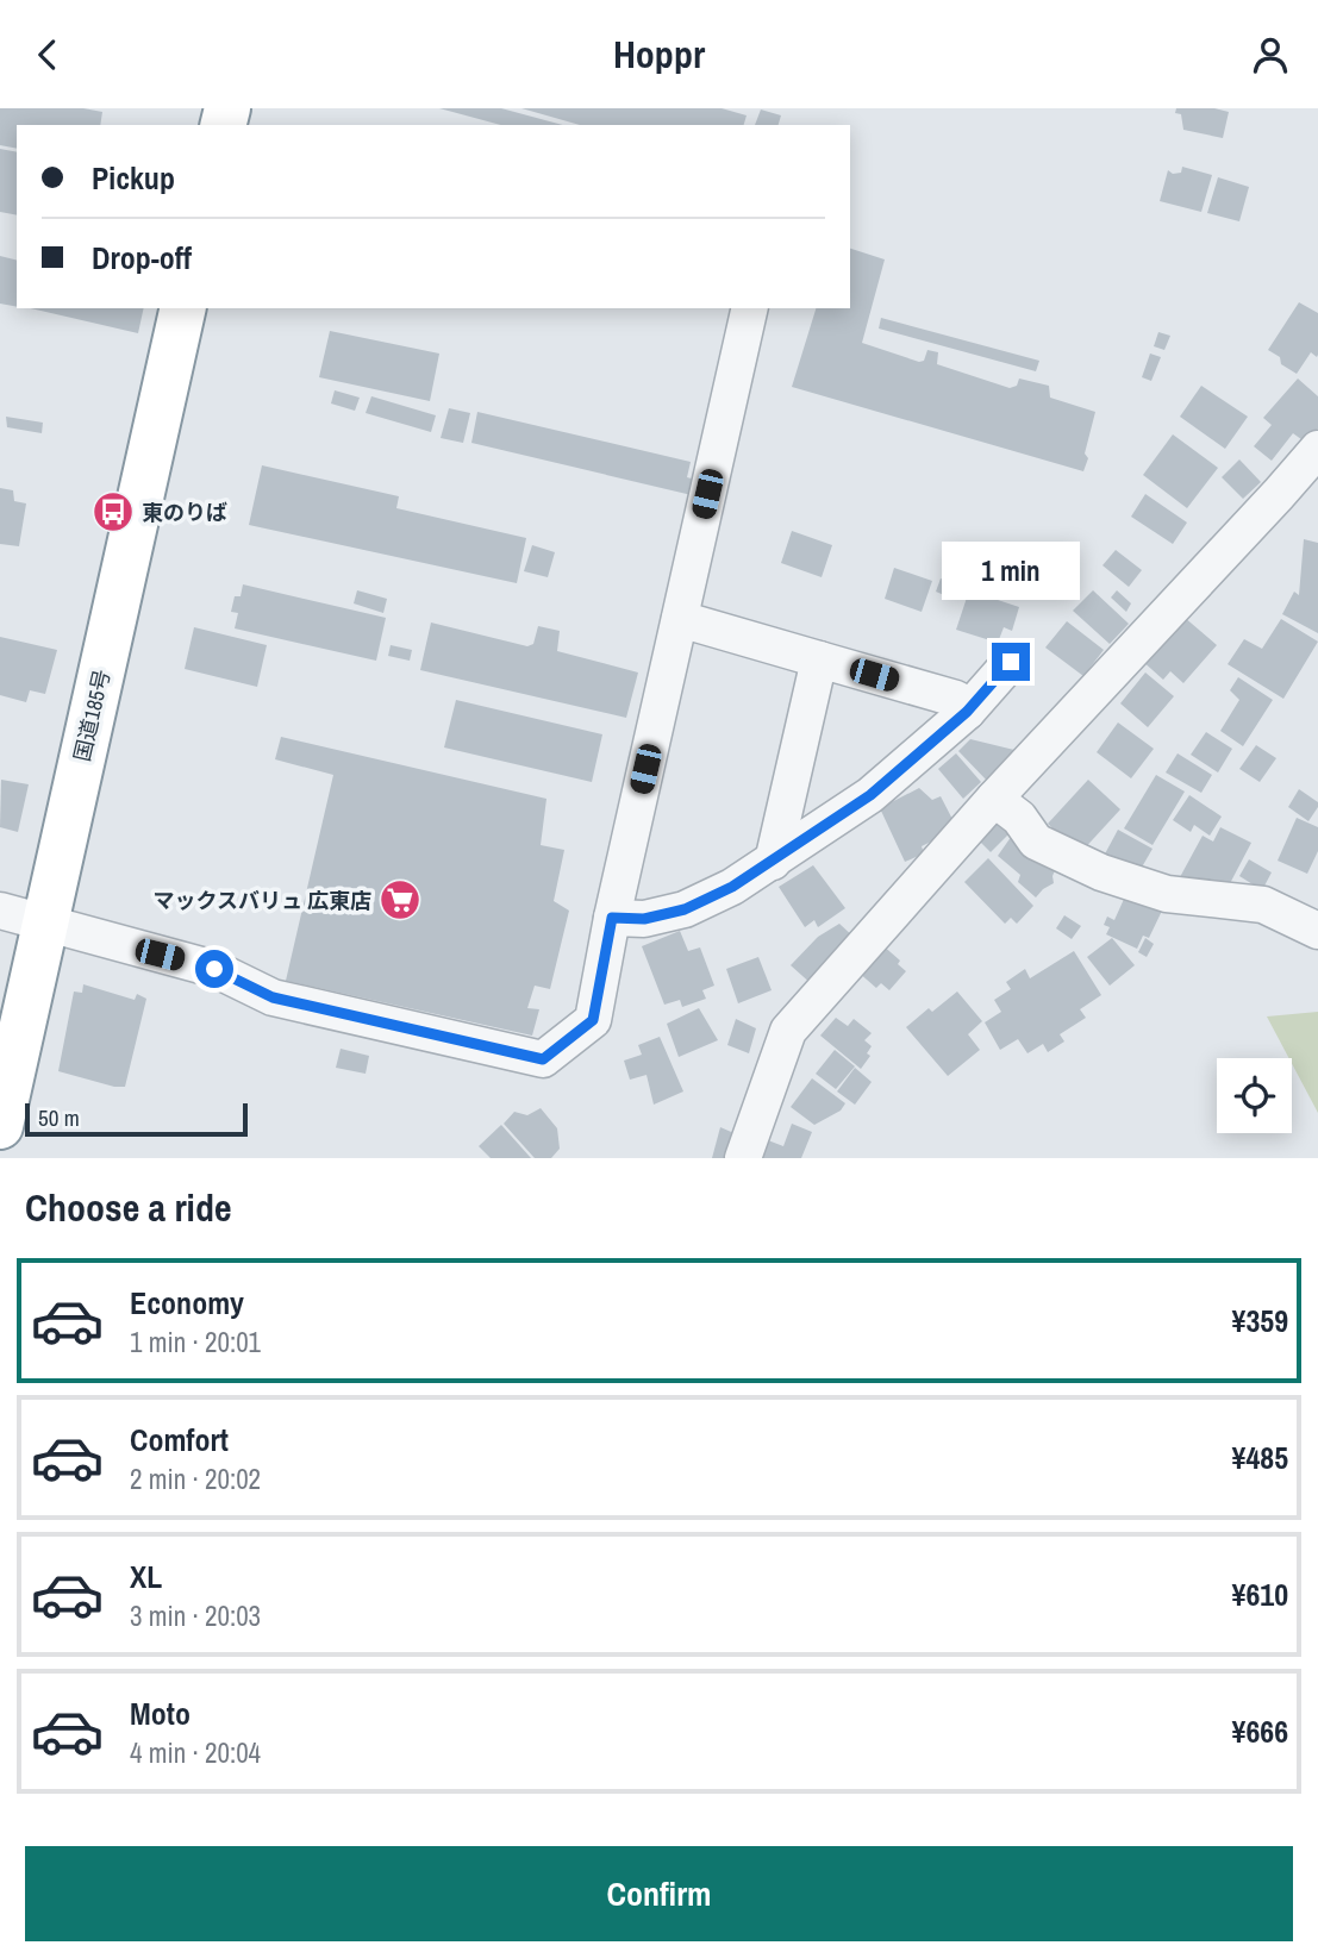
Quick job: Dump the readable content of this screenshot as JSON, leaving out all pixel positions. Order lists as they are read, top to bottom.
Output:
{
  "streets": {
    "highway": ["国道185号"]
  },
  "places": {
    "bus stop": ["東のりば"],
    "supermarket": ["マックスバリュ 広東店"]
  },
  "scale_bar": "50 m",
  "page": {
    "header": "Hoppr",
    "banner": ["Pickup", "Drop-off"],
    "bubble": "1 min",
    "scale": "50 m",
    "heading": "Choose a ride",
    "list": [
      {
        "name": "Economy",
        "note": "1 min · 20:01",
        "value": "¥359"
      },
      {
        "name": "Comfort",
        "note": "2 min · 20:02",
        "value": "¥485"
      },
      {
        "name": "XL",
        "note": "3 min · 20:03",
        "value": "¥610"
      },
      {
        "name": "Moto",
        "note": "4 min · 20:04",
        "value": "¥666"
      }
    ],
    "buttons": "Confirm"
  }
}
